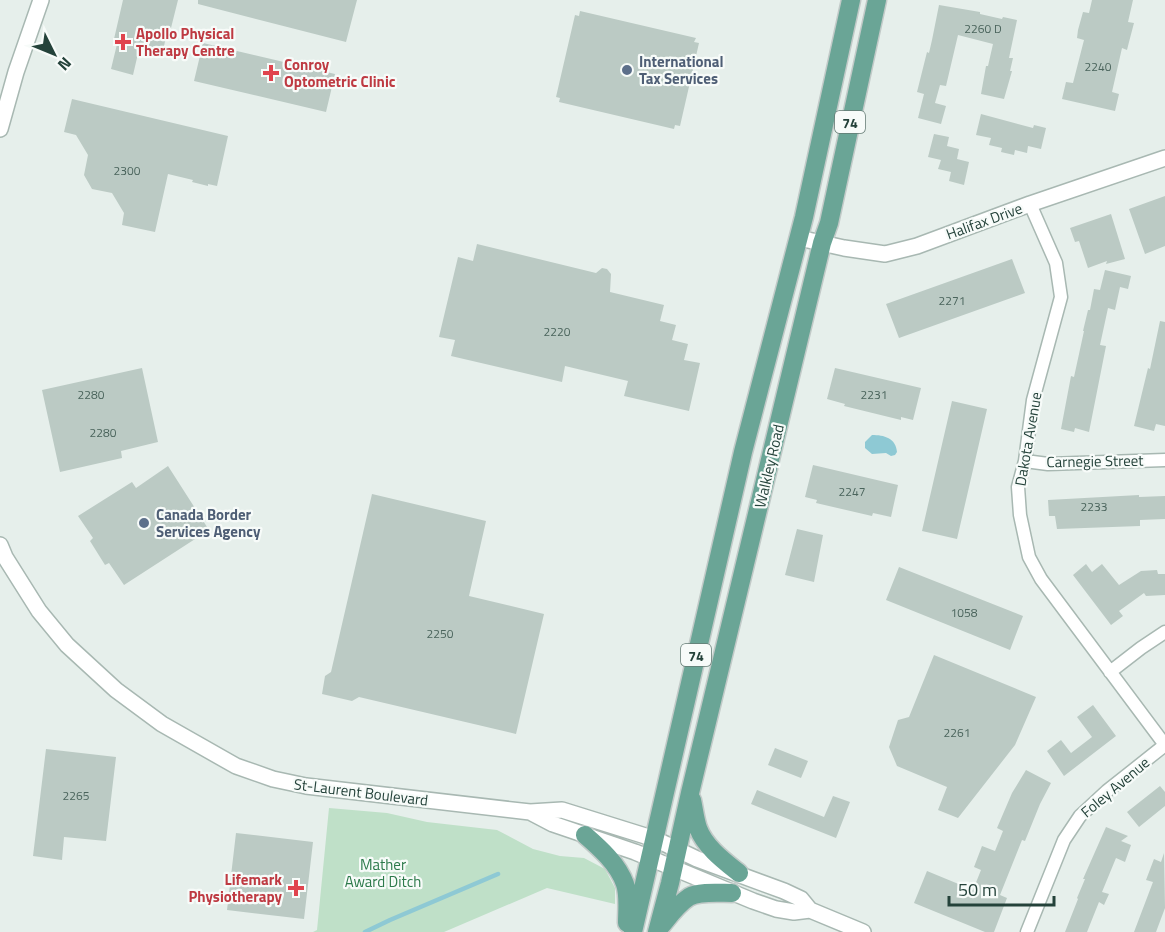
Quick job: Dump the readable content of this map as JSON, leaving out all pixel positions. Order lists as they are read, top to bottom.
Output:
{
  "streets": {
    "main road": ["74", "Walkley Road"],
    "street": [
      "Halifax Drive",
      "Dakota Avenue",
      "Carnegie Street",
      "Foley Avenue",
      "St-Laurent Boulevard"
    ]
  },
  "crossings": [
    ["Halifax Drive", "Dakota Avenue"],
    ["Halifax Drive", "Walkley Road"],
    ["Dakota Avenue", "Carnegie Street"],
    ["Dakota Avenue", "Foley Avenue"],
    ["Walkley Road", "St-Laurent Boulevard"]
  ],
  "parks": ["Mather Award Ditch"],
  "places": {
    "health": ["Apollo Physical Therapy Centre", "Conroy Optometric Clinic", "Lifemark Physiotherapy"],
    "other": ["International Tax Services", "Canada Border Services Agency"]
  },
  "house_numbers": [
    "2260 D",
    "2240",
    "2300",
    "2271",
    "2220",
    "2280",
    "2231",
    "2280",
    "2247",
    "2233",
    "1058",
    "2250",
    "2261",
    "2265"
  ],
  "scale_bar": "50 m",
  "north": "bottom right"
}
